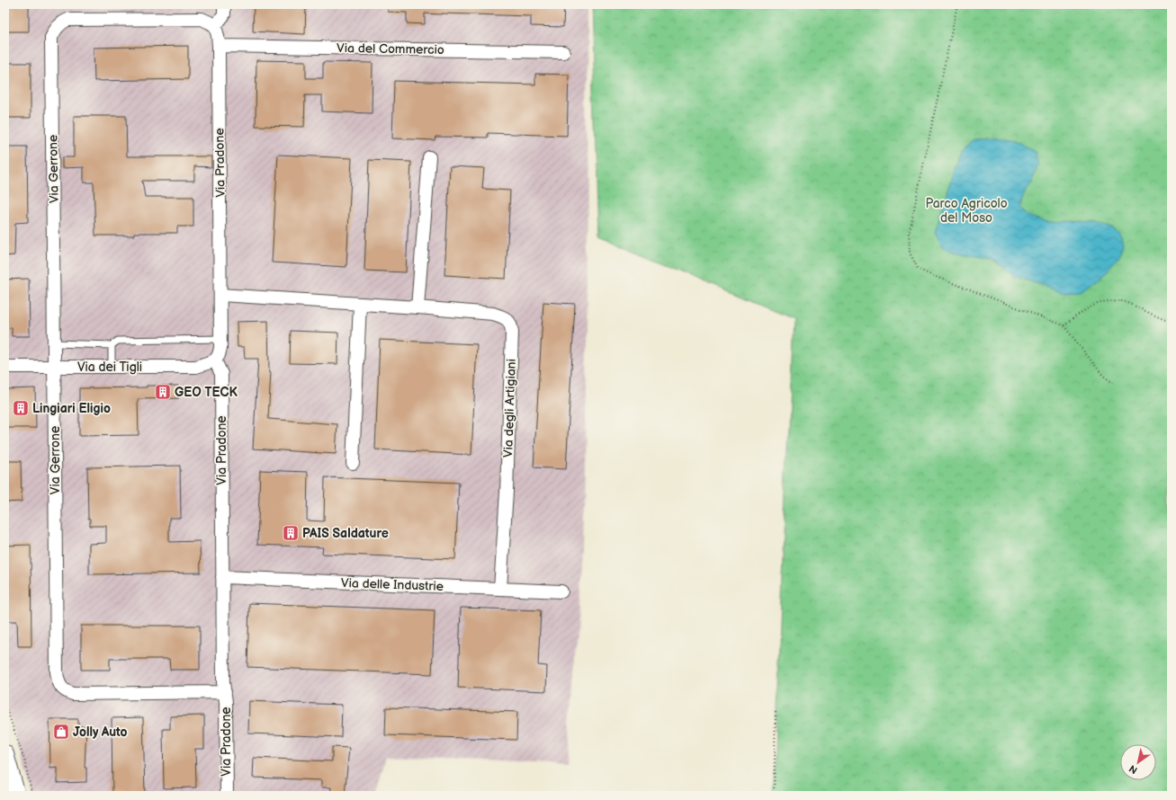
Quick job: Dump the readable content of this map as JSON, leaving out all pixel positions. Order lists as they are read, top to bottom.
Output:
{
  "streets": {
    "street": [
      "Via del Commercio",
      "Via Pradone",
      "Via Gerrone",
      "Via dei Tigli",
      "Via degli Artigiani",
      "Via delle Industrie"
    ]
  },
  "crossings": [
    ["Via del Commercio", "Via Pradone"],
    ["Via Pradone", "Via Gerrone"],
    ["Via Pradone", "Via dei Tigli"],
    ["Via Pradone", "Via degli Artigiani"],
    ["Via Pradone", "Via delle Industrie"],
    ["Via Gerrone", "Via dei Tigli"],
    ["Via degli Artigiani", "Via delle Industrie"]
  ],
  "parks": ["Parco Agricolo del Moso"],
  "places": {
    "building": ["GEO TECK", "Lingiari Eligio", "PAIS Saldature"],
    "shop": ["Jolly Auto"]
  },
  "north": "bottom left"
}
